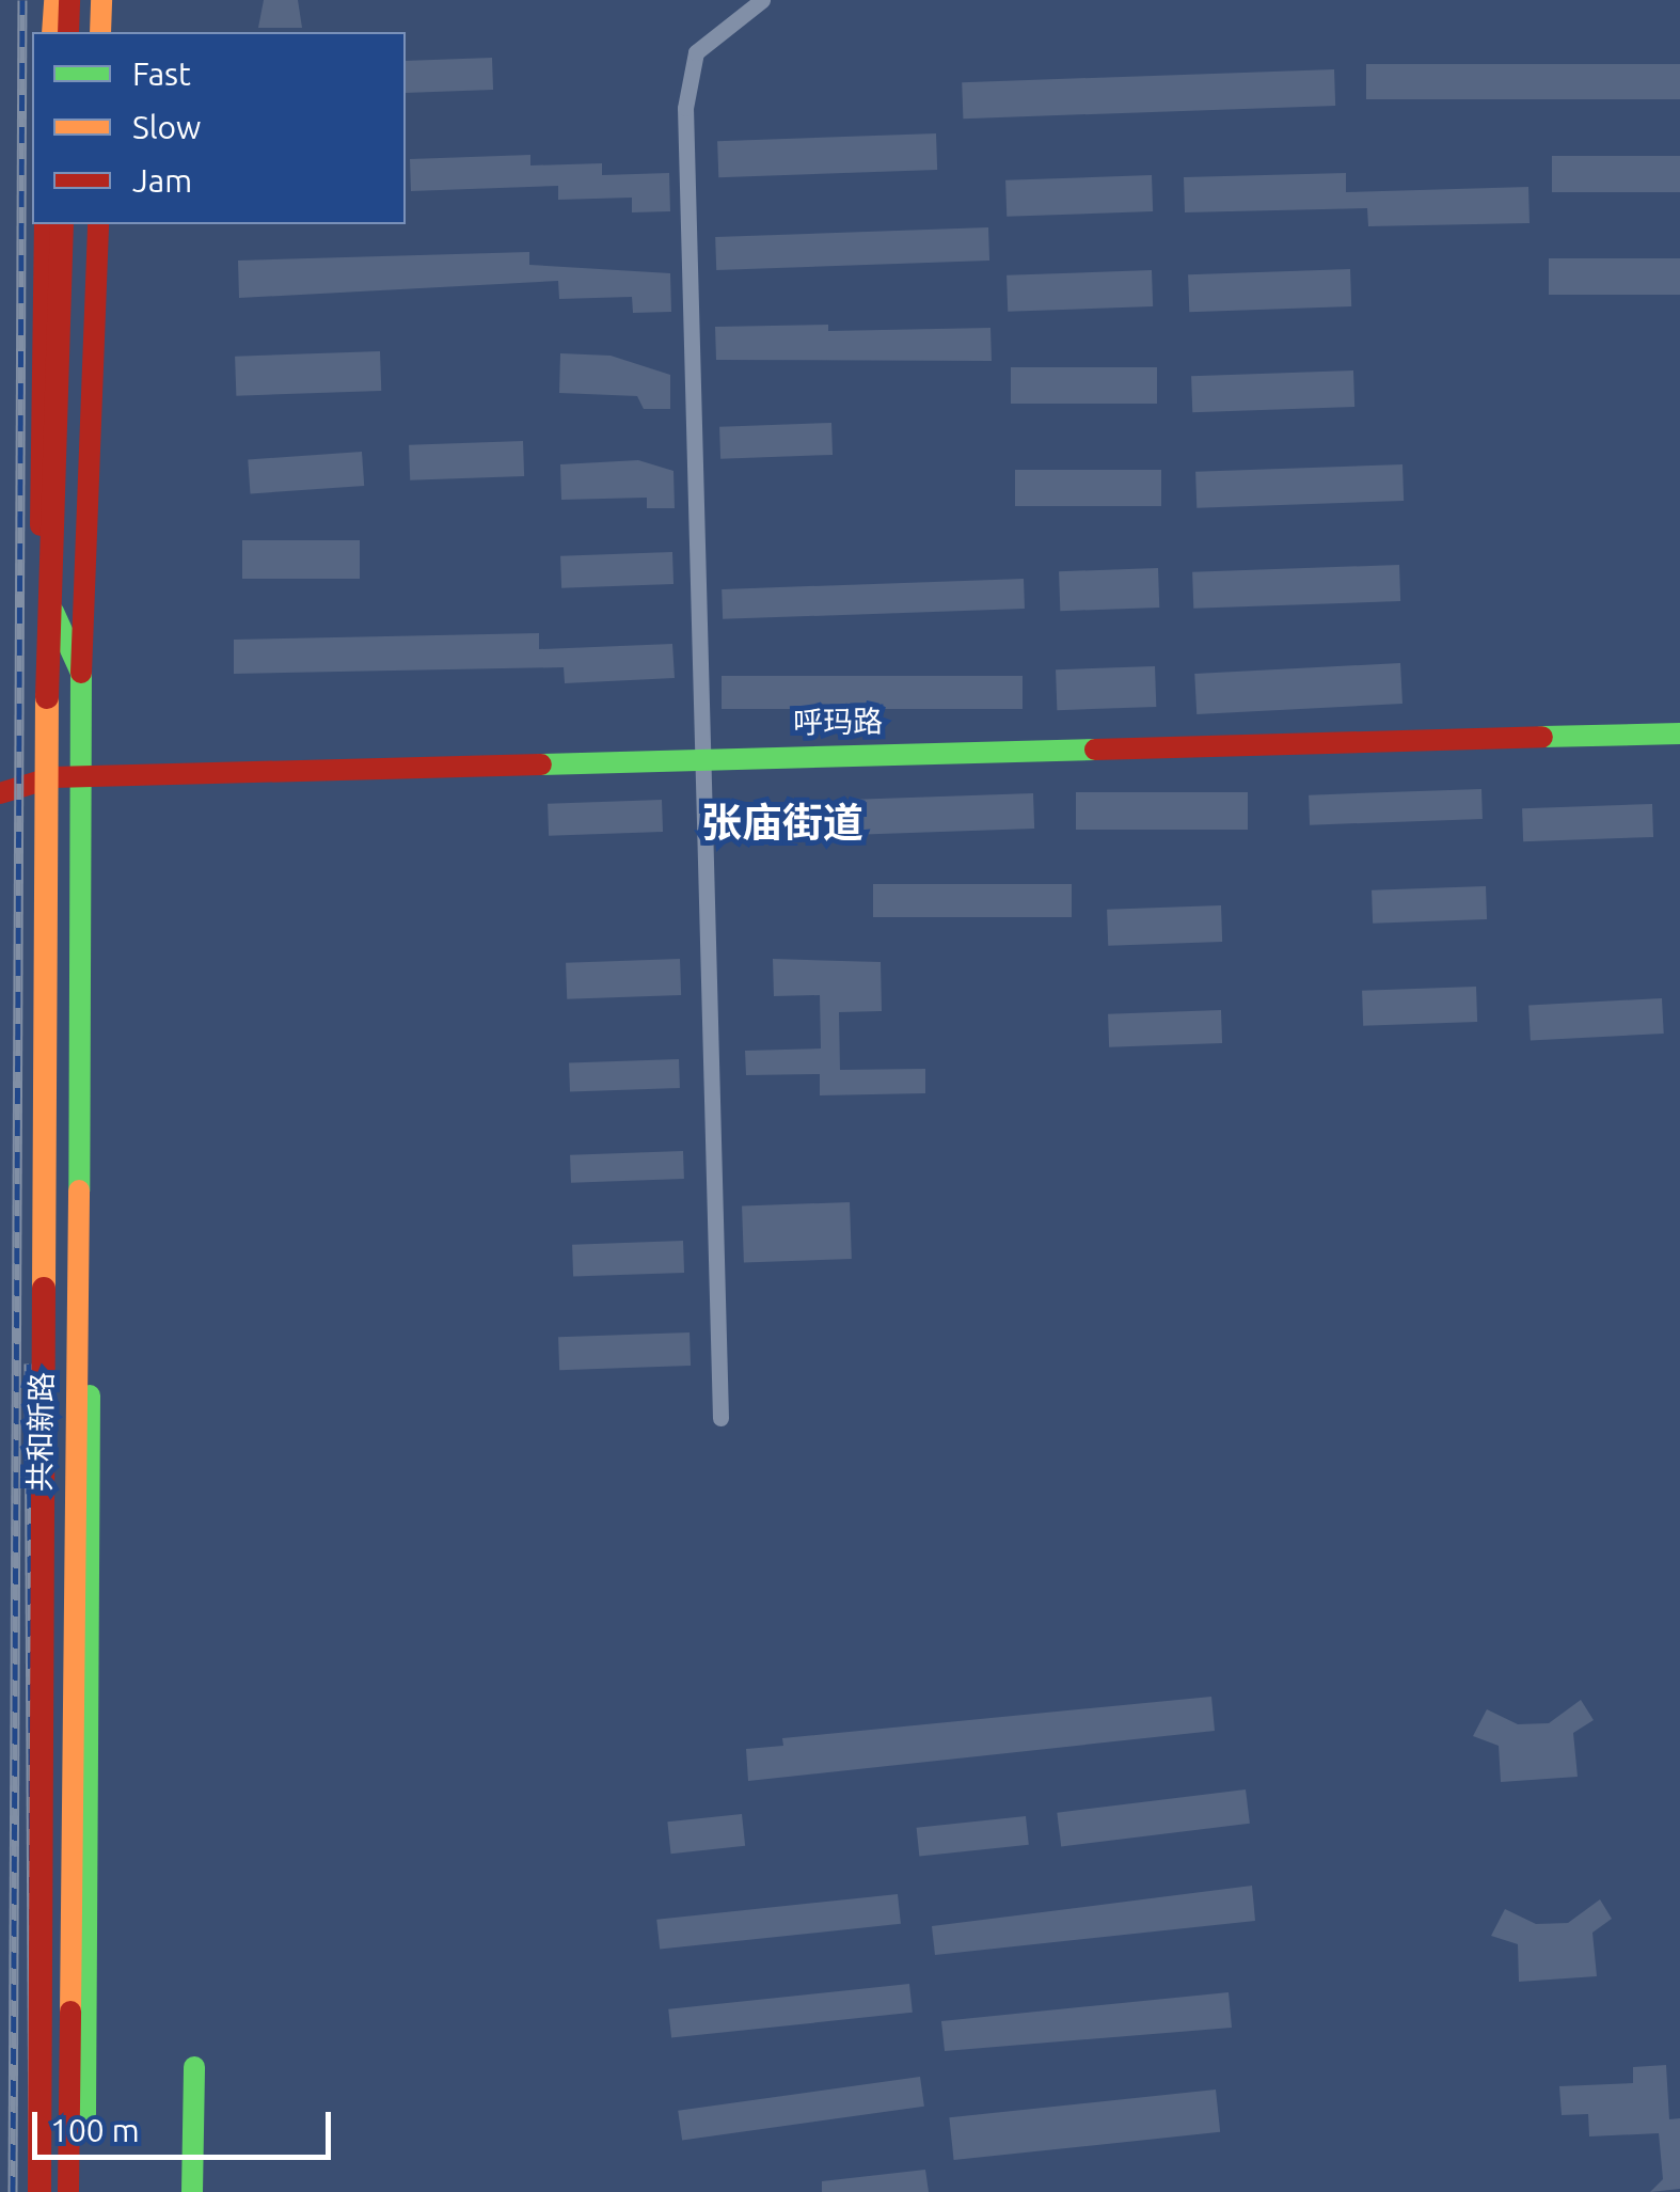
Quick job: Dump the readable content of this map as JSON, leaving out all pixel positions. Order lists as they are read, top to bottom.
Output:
{
  "streets": {
    "main road": ["呼玛路", "共和新路"]
  },
  "crossings": [
    ["呼玛路", "共和新路"]
  ],
  "districts": ["张庙街道"],
  "legend": ["Fast", "Slow", "Jam"],
  "scale_bar": "100 m"
}
